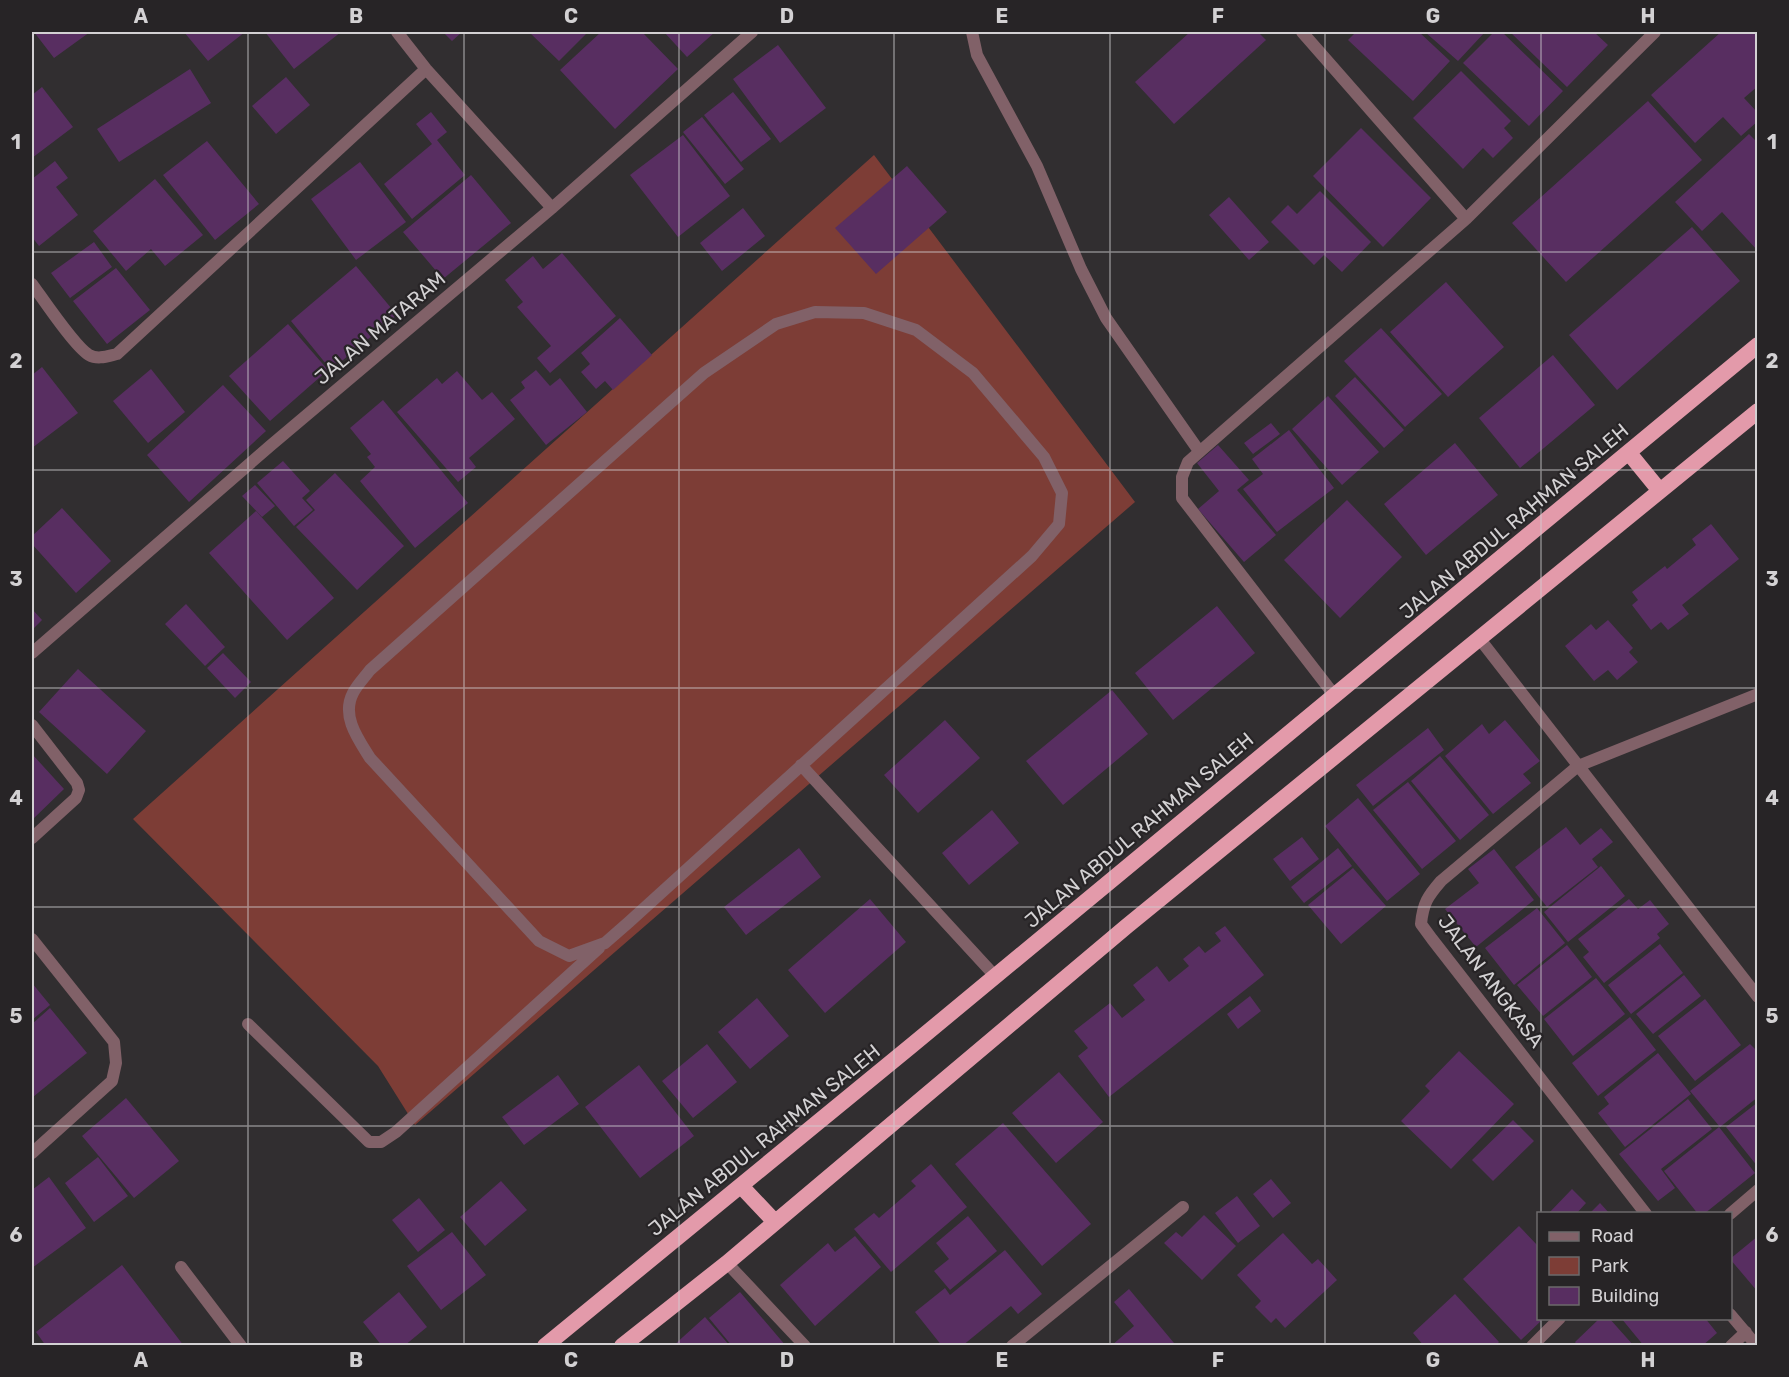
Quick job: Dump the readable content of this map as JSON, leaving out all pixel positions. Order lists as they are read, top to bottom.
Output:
{
  "streets": {
    "highway": ["JALAN ABDUL RAHMAN SALEH"],
    "street": ["JALAN MATARAM", "JALAN ANGKASA"]
  },
  "legend": ["Road", "Park", "Building"],
  "grid": {
    "columns": [
      "A",
      "B",
      "C",
      "D",
      "E",
      "F",
      "G",
      "H"
    ],
    "rows": [
      "1",
      "2",
      "3",
      "4",
      "5",
      "6"
    ]
  }
}
